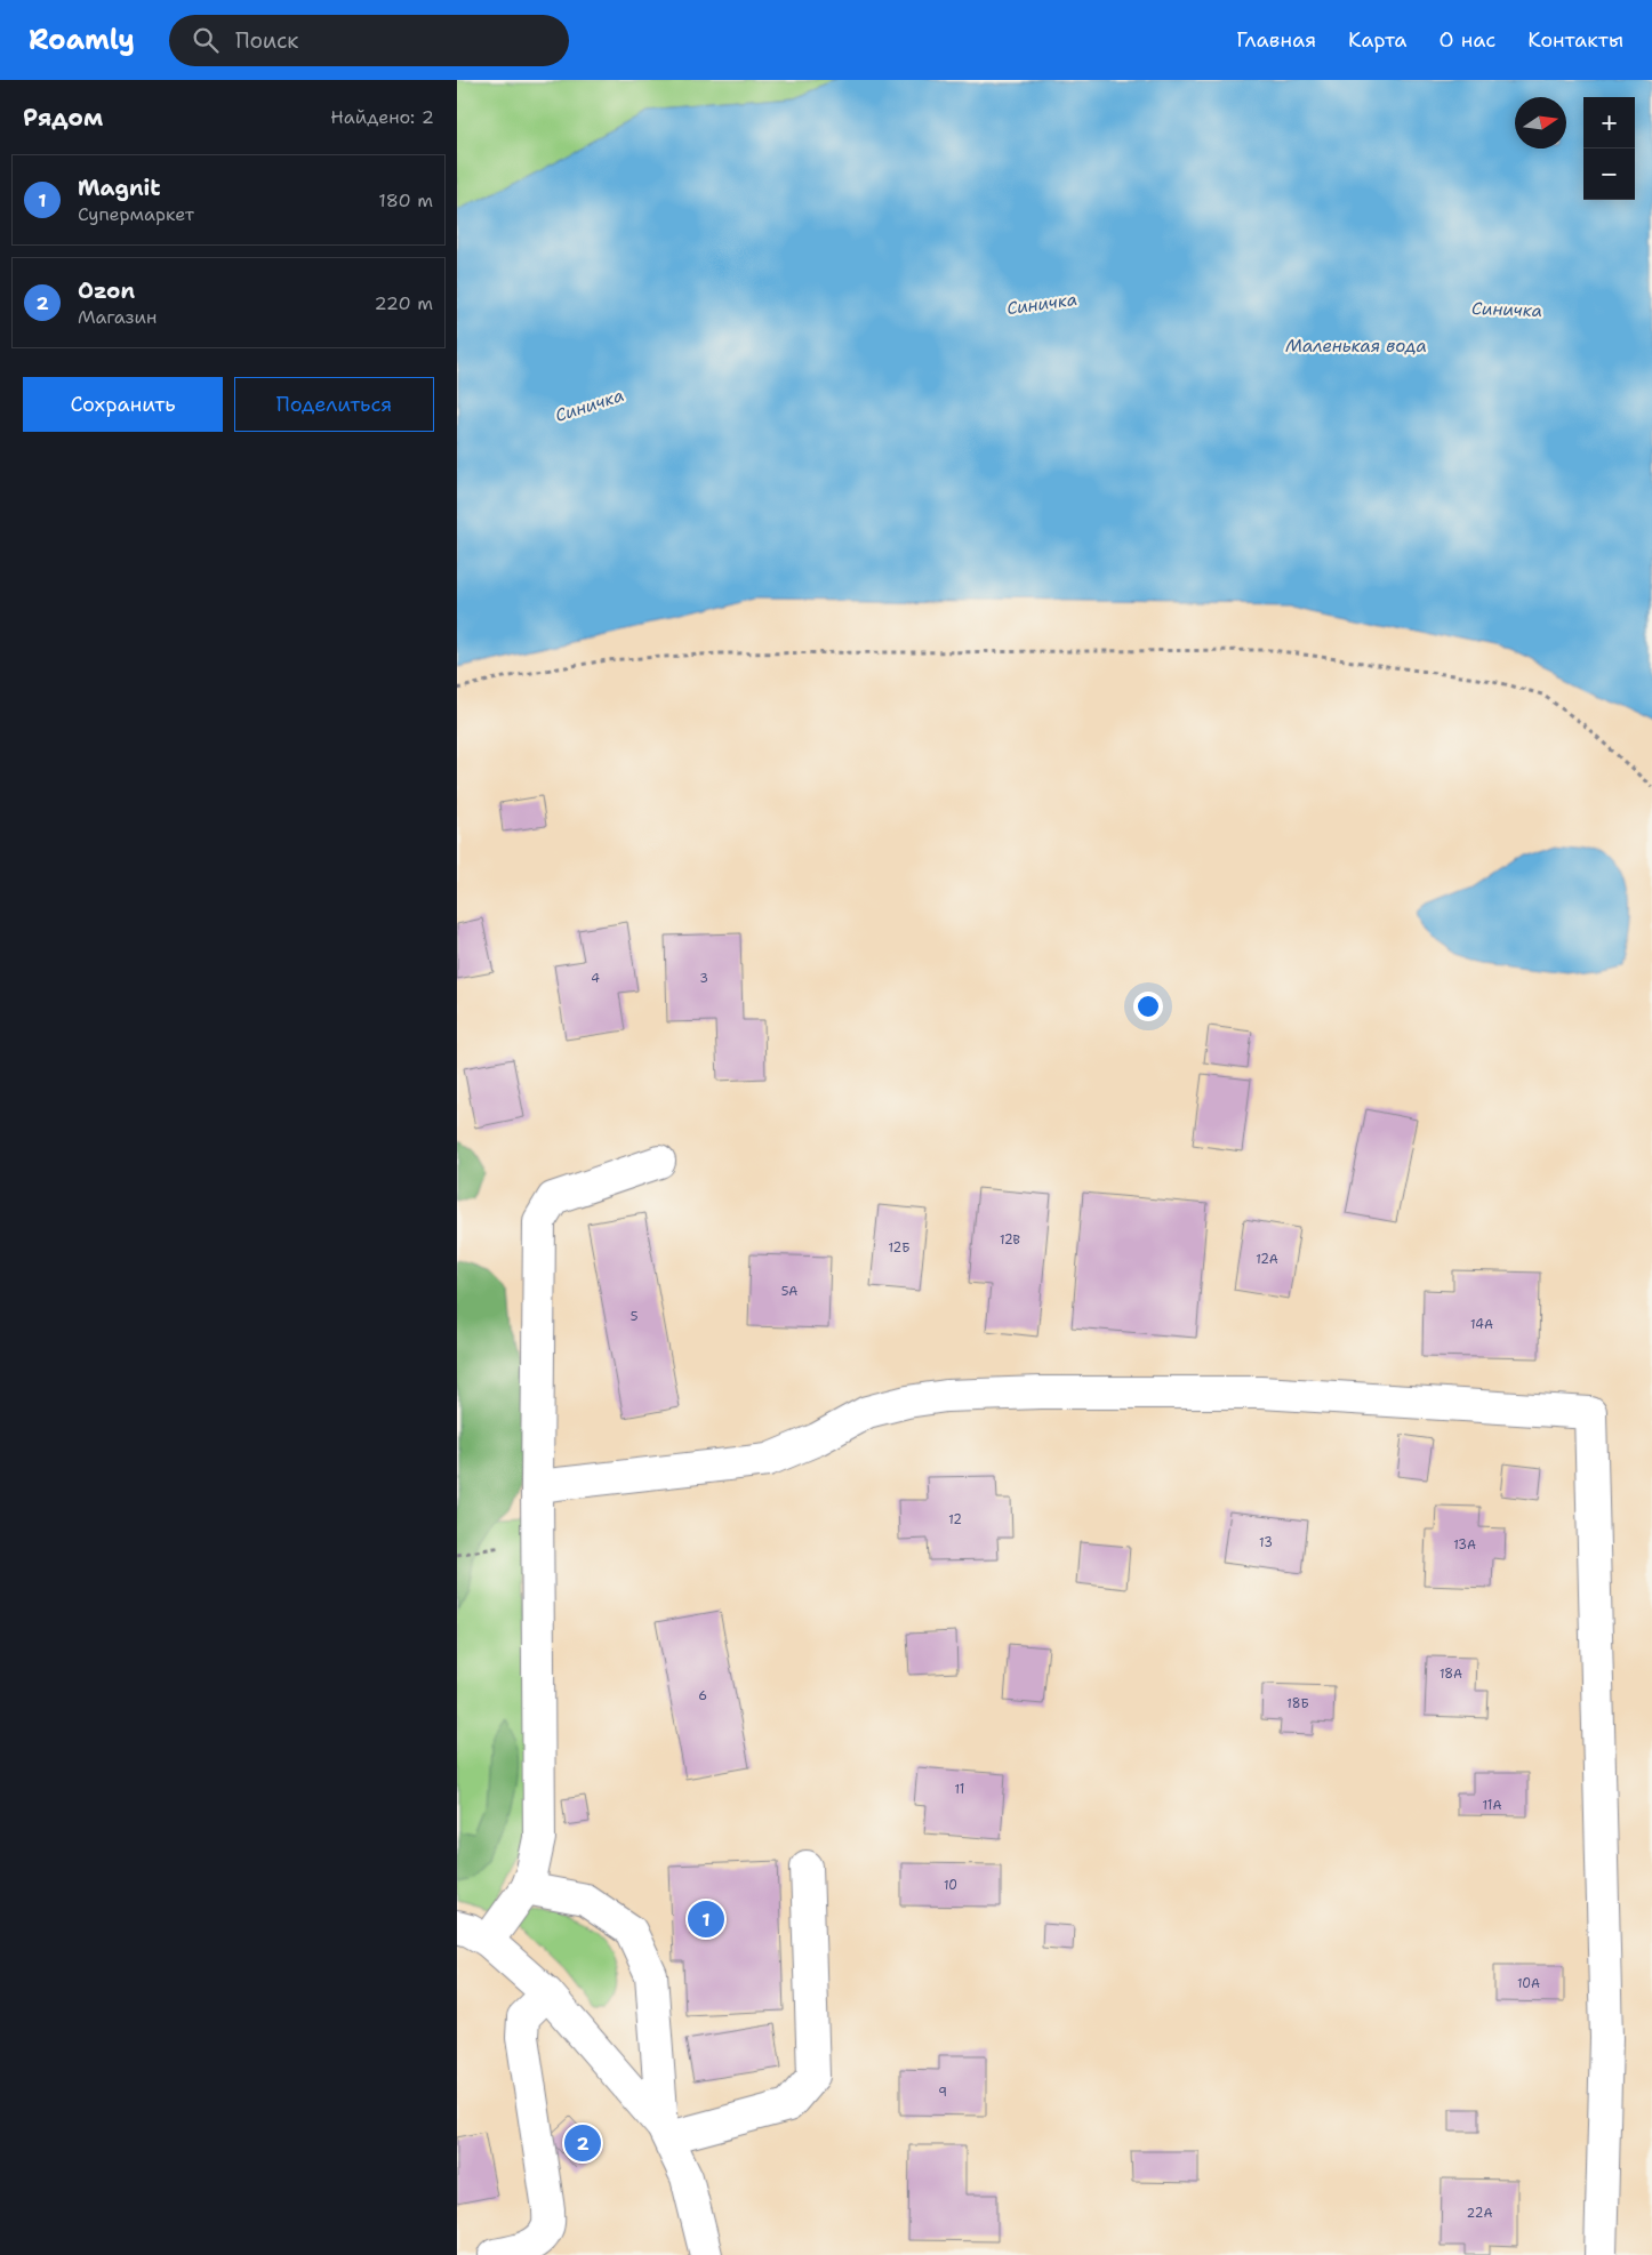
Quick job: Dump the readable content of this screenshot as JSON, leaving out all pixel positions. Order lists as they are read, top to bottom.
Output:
{
  "water": ["Синичка", "Маленькая вода"],
  "house_numbers": [
    "4",
    "3",
    "12В",
    "12Б",
    "12А",
    "5А",
    "5",
    "14А",
    "12",
    "13",
    "13А",
    "18А",
    "6",
    "18Б",
    "11",
    "11А",
    "10",
    "10А",
    "9",
    "22А"
  ],
  "north": "right",
  "page": {
    "header": "Roamly",
    "search": "Поиск",
    "nav": [
      "Главная",
      "Карта",
      "О нас",
      "Контакты"
    ],
    "heading": ["Рядом", "Найдено: 2"],
    "map_buttons": ["+", "−"],
    "list": [
      {
        "mark": "1",
        "name": "Magnit",
        "note": "Супермаркет",
        "value": "180 m"
      },
      {
        "mark": "2",
        "name": "Ozon",
        "note": "Магазин",
        "value": "220 m"
      }
    ],
    "buttons": ["Сохранить", "Поделиться"],
    "pins": ["1", "2"]
  }
}
